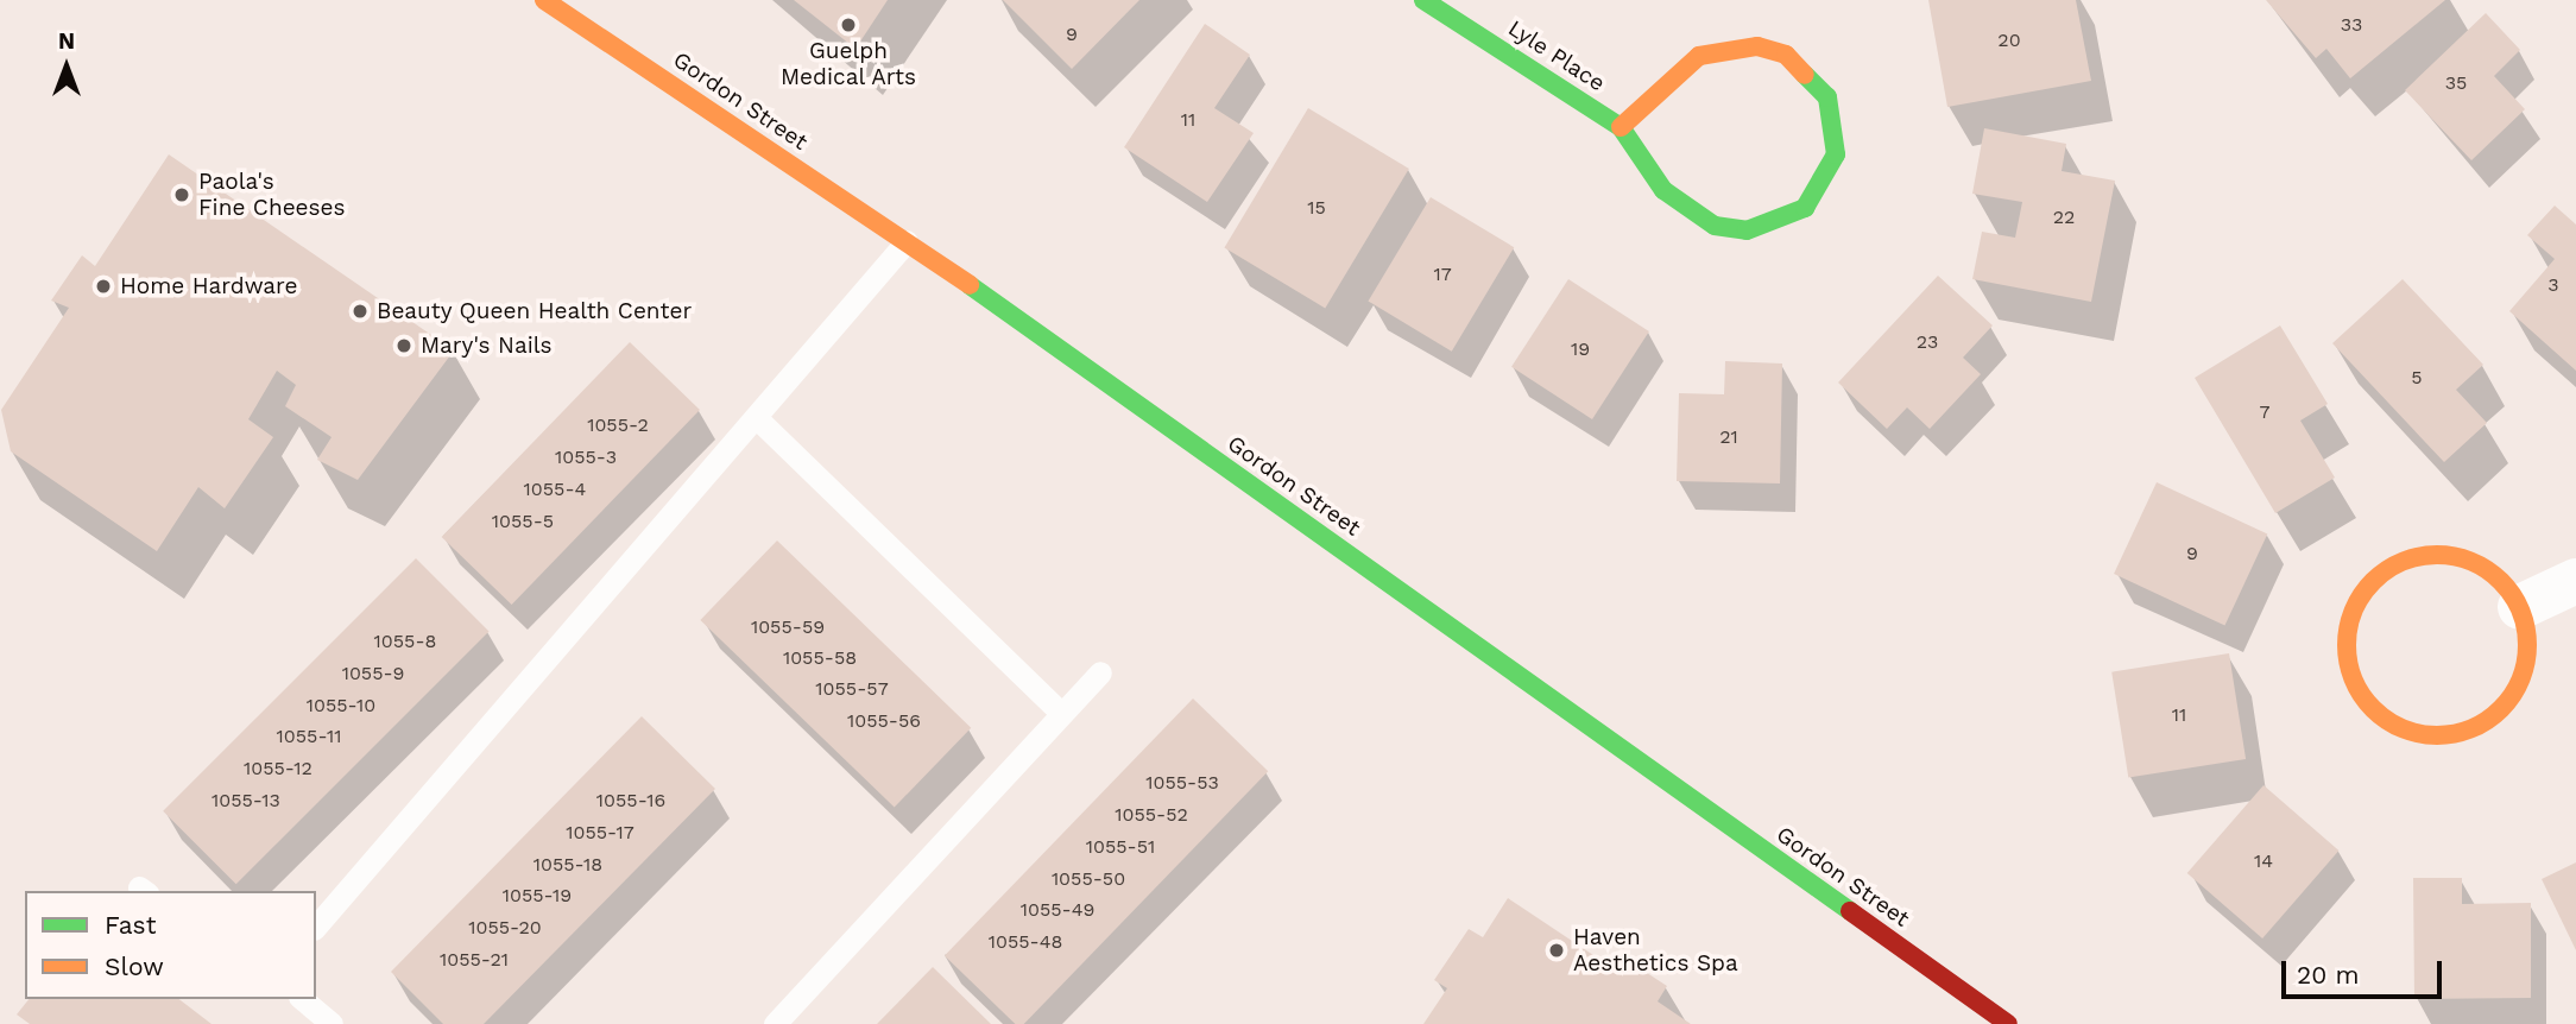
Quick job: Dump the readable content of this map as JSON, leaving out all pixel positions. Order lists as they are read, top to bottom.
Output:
{
  "streets": {
    "main road": ["Lyle Place", "Gordon Street"]
  },
  "places": [
    "Guelph Medical Arts",
    "Paola's Fine Cheeses",
    "Home Hardware",
    "Beauty Queen Health Center",
    "Mary's Nails",
    "Haven Aesthetics Spa"
  ],
  "house_numbers": [
    "33",
    "9",
    "20",
    "35",
    "11",
    "15",
    "22",
    "17",
    "3",
    "23",
    "19",
    "5",
    "7",
    "1055-2",
    "21",
    "1055-3",
    "1055-4",
    "1055-5",
    "9",
    "1055-59",
    "1055-8",
    "1055-58",
    "1055-9",
    "1055-57",
    "1055-10",
    "11",
    "1055-56",
    "1055-11",
    "1055-12",
    "1055-53",
    "1055-13",
    "1055-16",
    "1055-52",
    "1055-17",
    "1055-51",
    "14",
    "1055-18",
    "1055-50",
    "1055-19",
    "1055-49",
    "1055-20",
    "1055-48",
    "1055-21"
  ],
  "legend": ["Fast", "Slow"],
  "scale_bar": "20 m",
  "north": "top"
}
